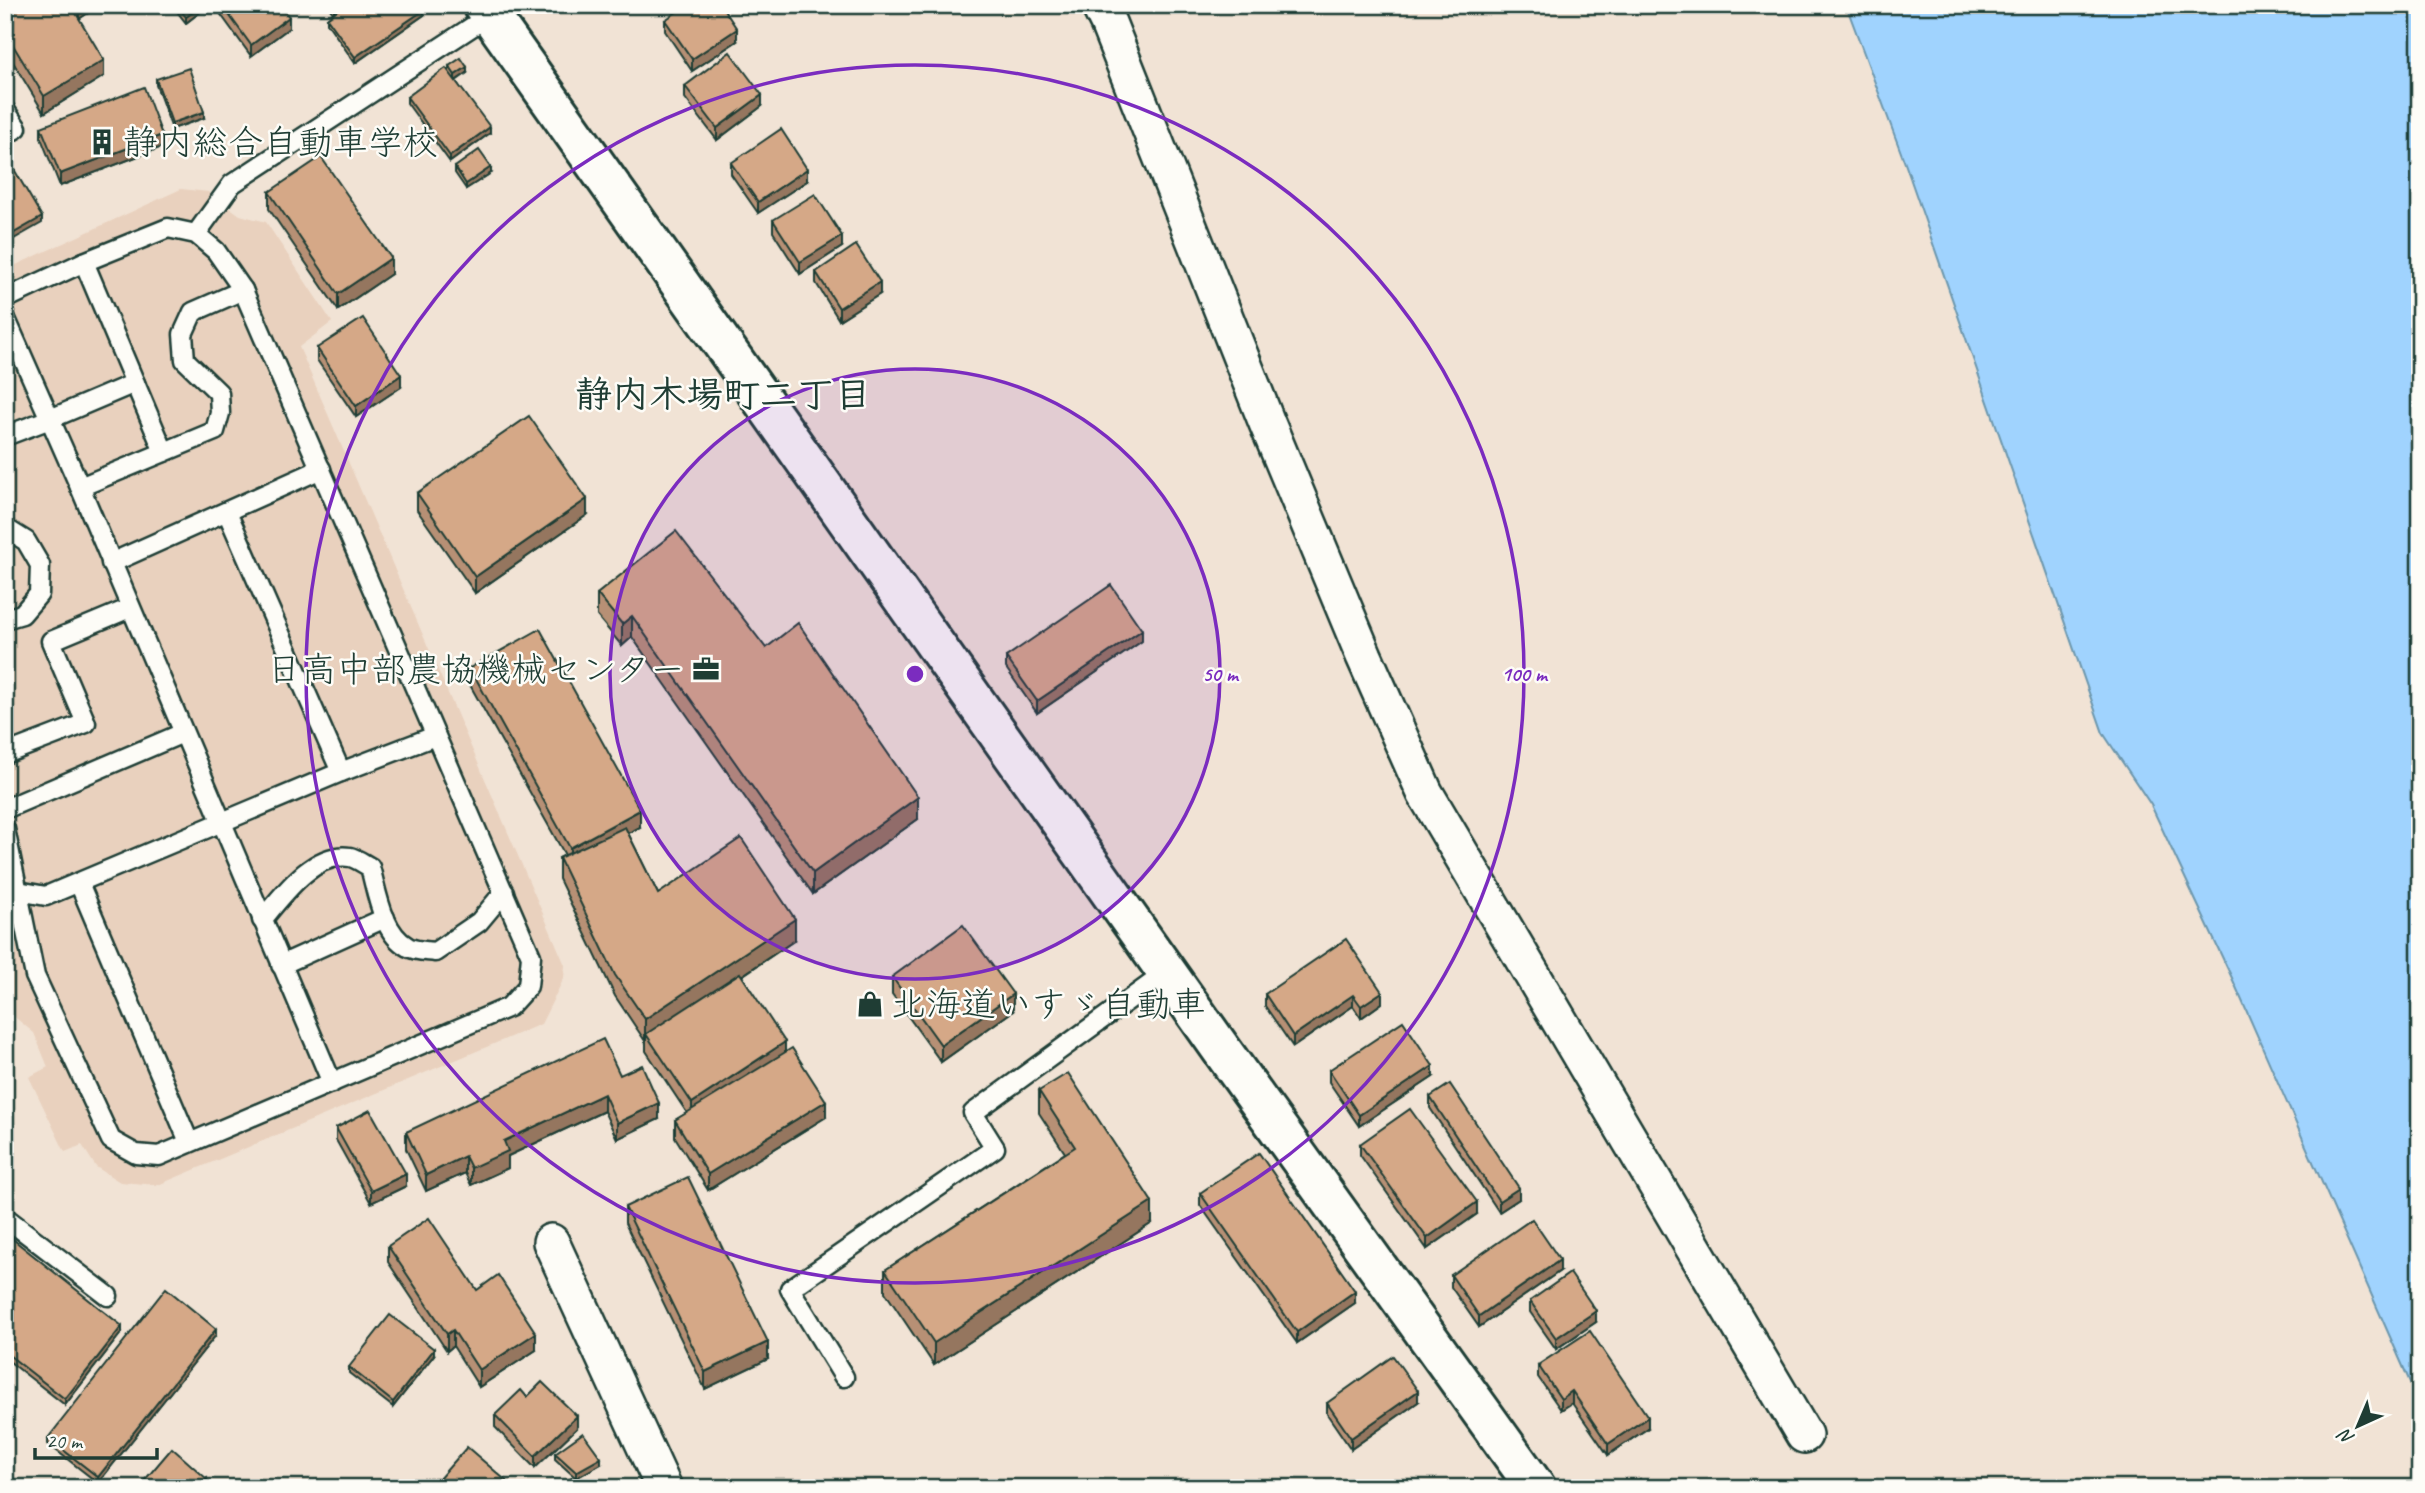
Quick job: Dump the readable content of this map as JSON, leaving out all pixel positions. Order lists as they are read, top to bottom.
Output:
{
  "districts": ["静内木場町二丁目"],
  "places": {
    "building": ["静内総合自動車学校"],
    "office": ["日高中部農協機械センター"],
    "shop": ["北海道いすゞ自動車"]
  },
  "scale_bar": "20 m",
  "north": "bottom left",
  "rings": ["50 m", "100 m"]
}
